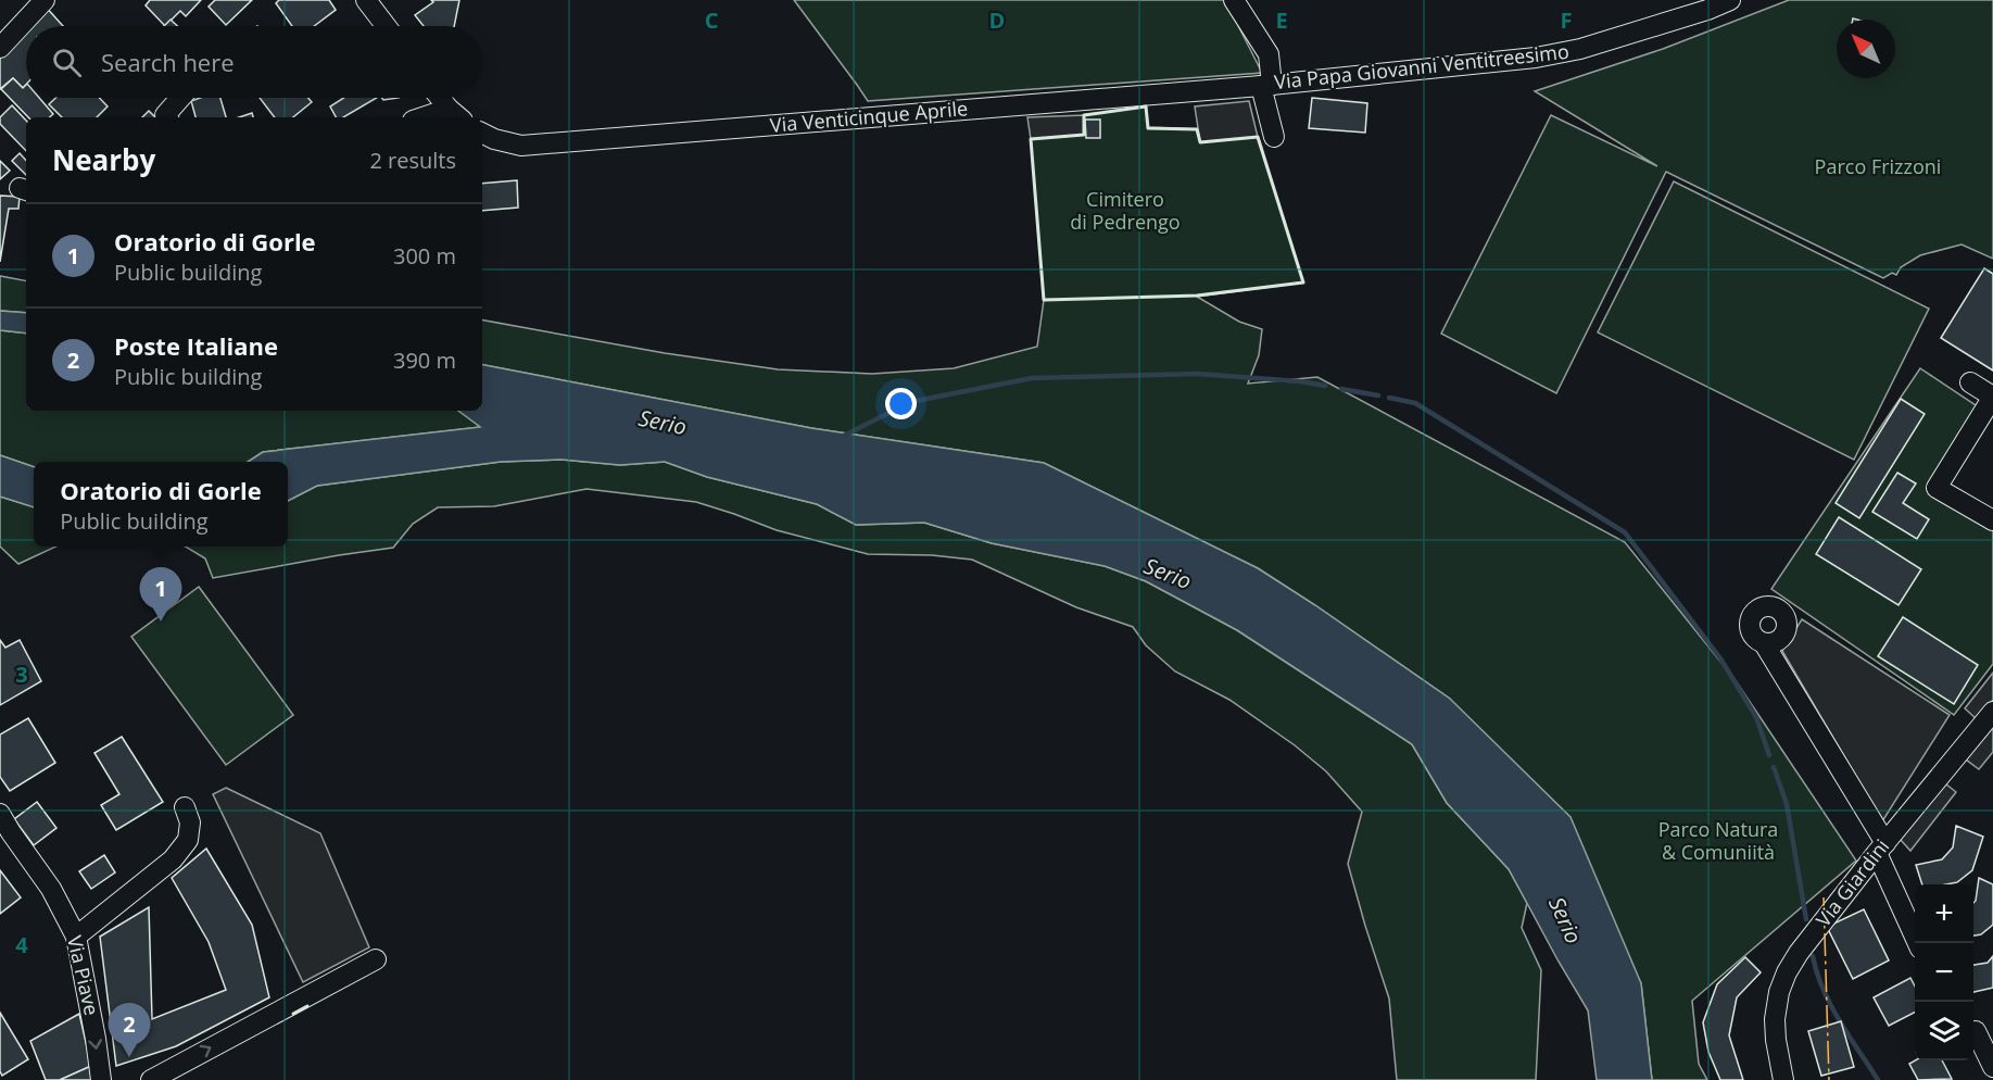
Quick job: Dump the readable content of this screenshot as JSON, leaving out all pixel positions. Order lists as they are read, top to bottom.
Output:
{
  "streets": {
    "street": [
      "Via Papa Giovanni Ventitreesimo",
      "Via Venticinque Aprile",
      "Via Giardini",
      "Via Piave"
    ]
  },
  "crossings": [
    ["Via Papa Giovanni Ventitreesimo", "Via Venticinque Aprile"]
  ],
  "one_way": ["Via Piave"],
  "water": ["Serio"],
  "parks": ["Parco Frizzoni", "Cimitero di Pedrengo", "Parco Natura & Comuniità"],
  "north": "top left",
  "page": {
    "search": "Search here",
    "heading": ["Nearby", "2 results"],
    "list": [
      {
        "mark": "1",
        "name": "Oratorio di Gorle",
        "note": "Public building",
        "value": "300 m"
      },
      {
        "mark": "2",
        "name": "Poste Italiane",
        "note": "Public building",
        "value": "390 m"
      }
    ],
    "popup": ["Oratorio di Gorle", "Public building"],
    "pins": ["1", "2"],
    "map_buttons": ["+", "−"]
  },
  "grid": {
    "columns": [
      "C",
      "D",
      "E",
      "F"
    ],
    "rows": ["3", "4"]
  }
}
